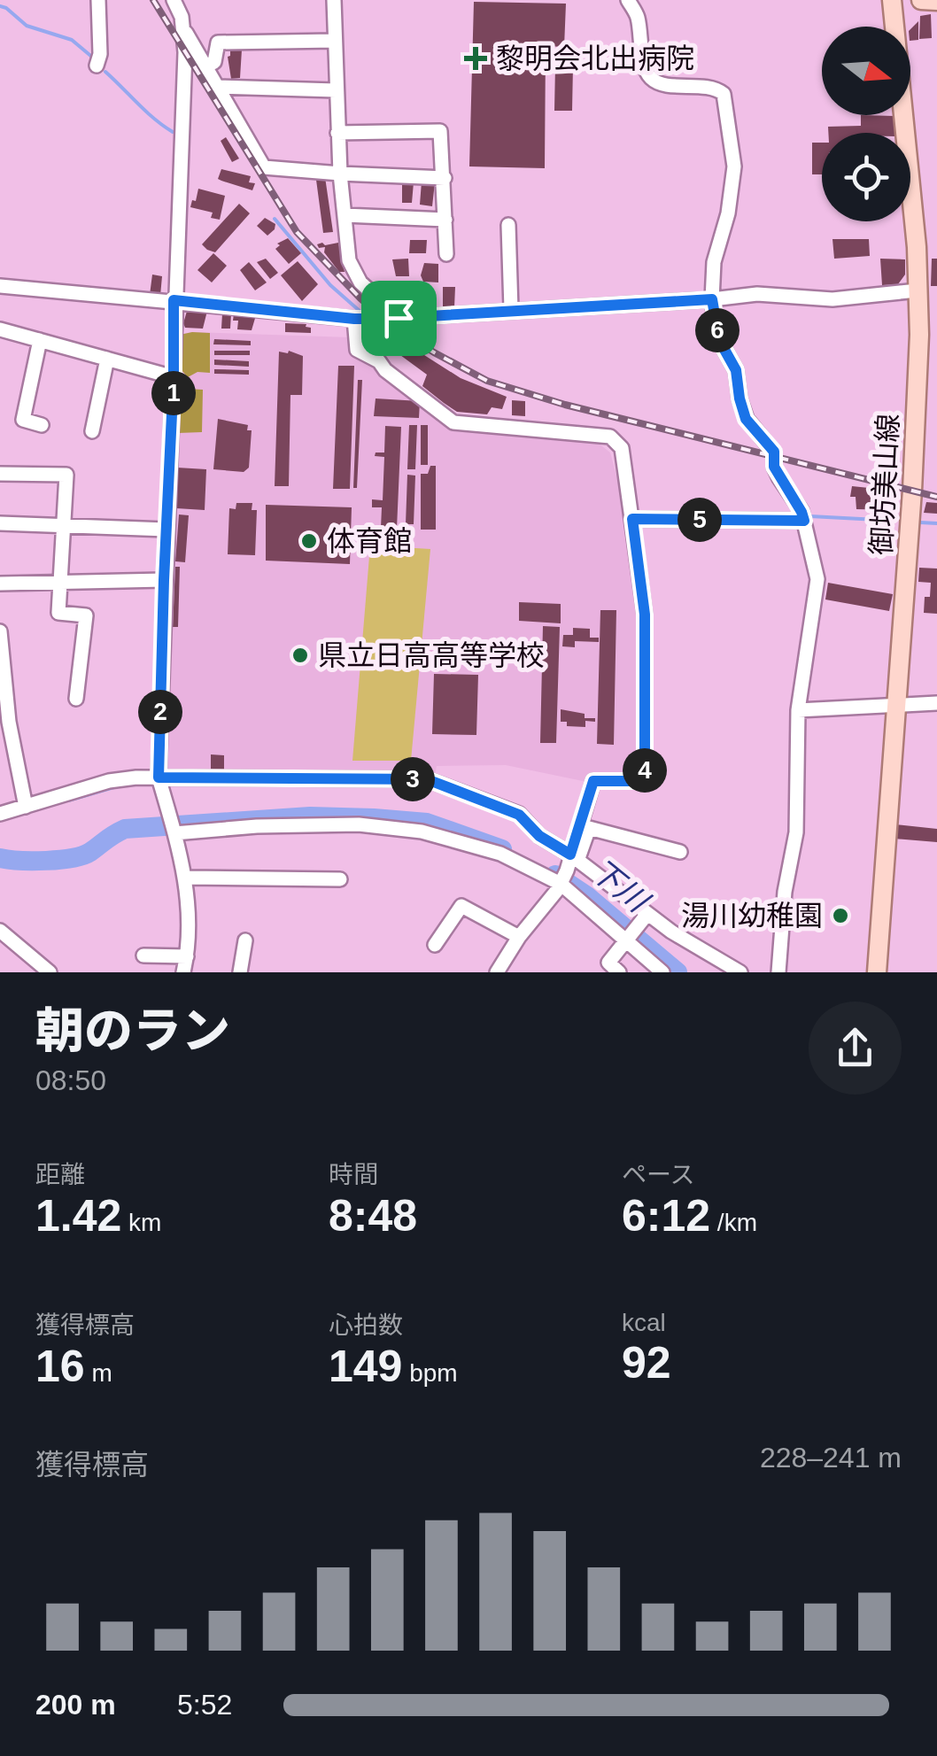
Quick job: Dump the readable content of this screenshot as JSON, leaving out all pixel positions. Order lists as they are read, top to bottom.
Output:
{
  "streets": {
    "main road": ["御坊美山線"]
  },
  "water": ["下川"],
  "places": {
    "health": ["黎明会北出病院"],
    "other": ["体育館", "県立日高高等学校", "湯川幼稚園"]
  },
  "north": "right",
  "page": {
    "pins": [
      "6",
      "1",
      "5",
      "2",
      "4",
      "3"
    ],
    "heading": ["朝のラン", "08:50"],
    "stats": [
      ["距離", "1.42 km"],
      ["時間", "8:48"],
      ["ペース", "6:12 /km"],
      ["獲得標高", "16 m"],
      ["心拍数", "149 bpm"],
      ["kcal", "92"]
    ],
    "chart": ["獲得標高", "228–241 m"],
    "list": [
      {
        "name": "200 m",
        "note": "5:52"
      }
    ]
  }
}
